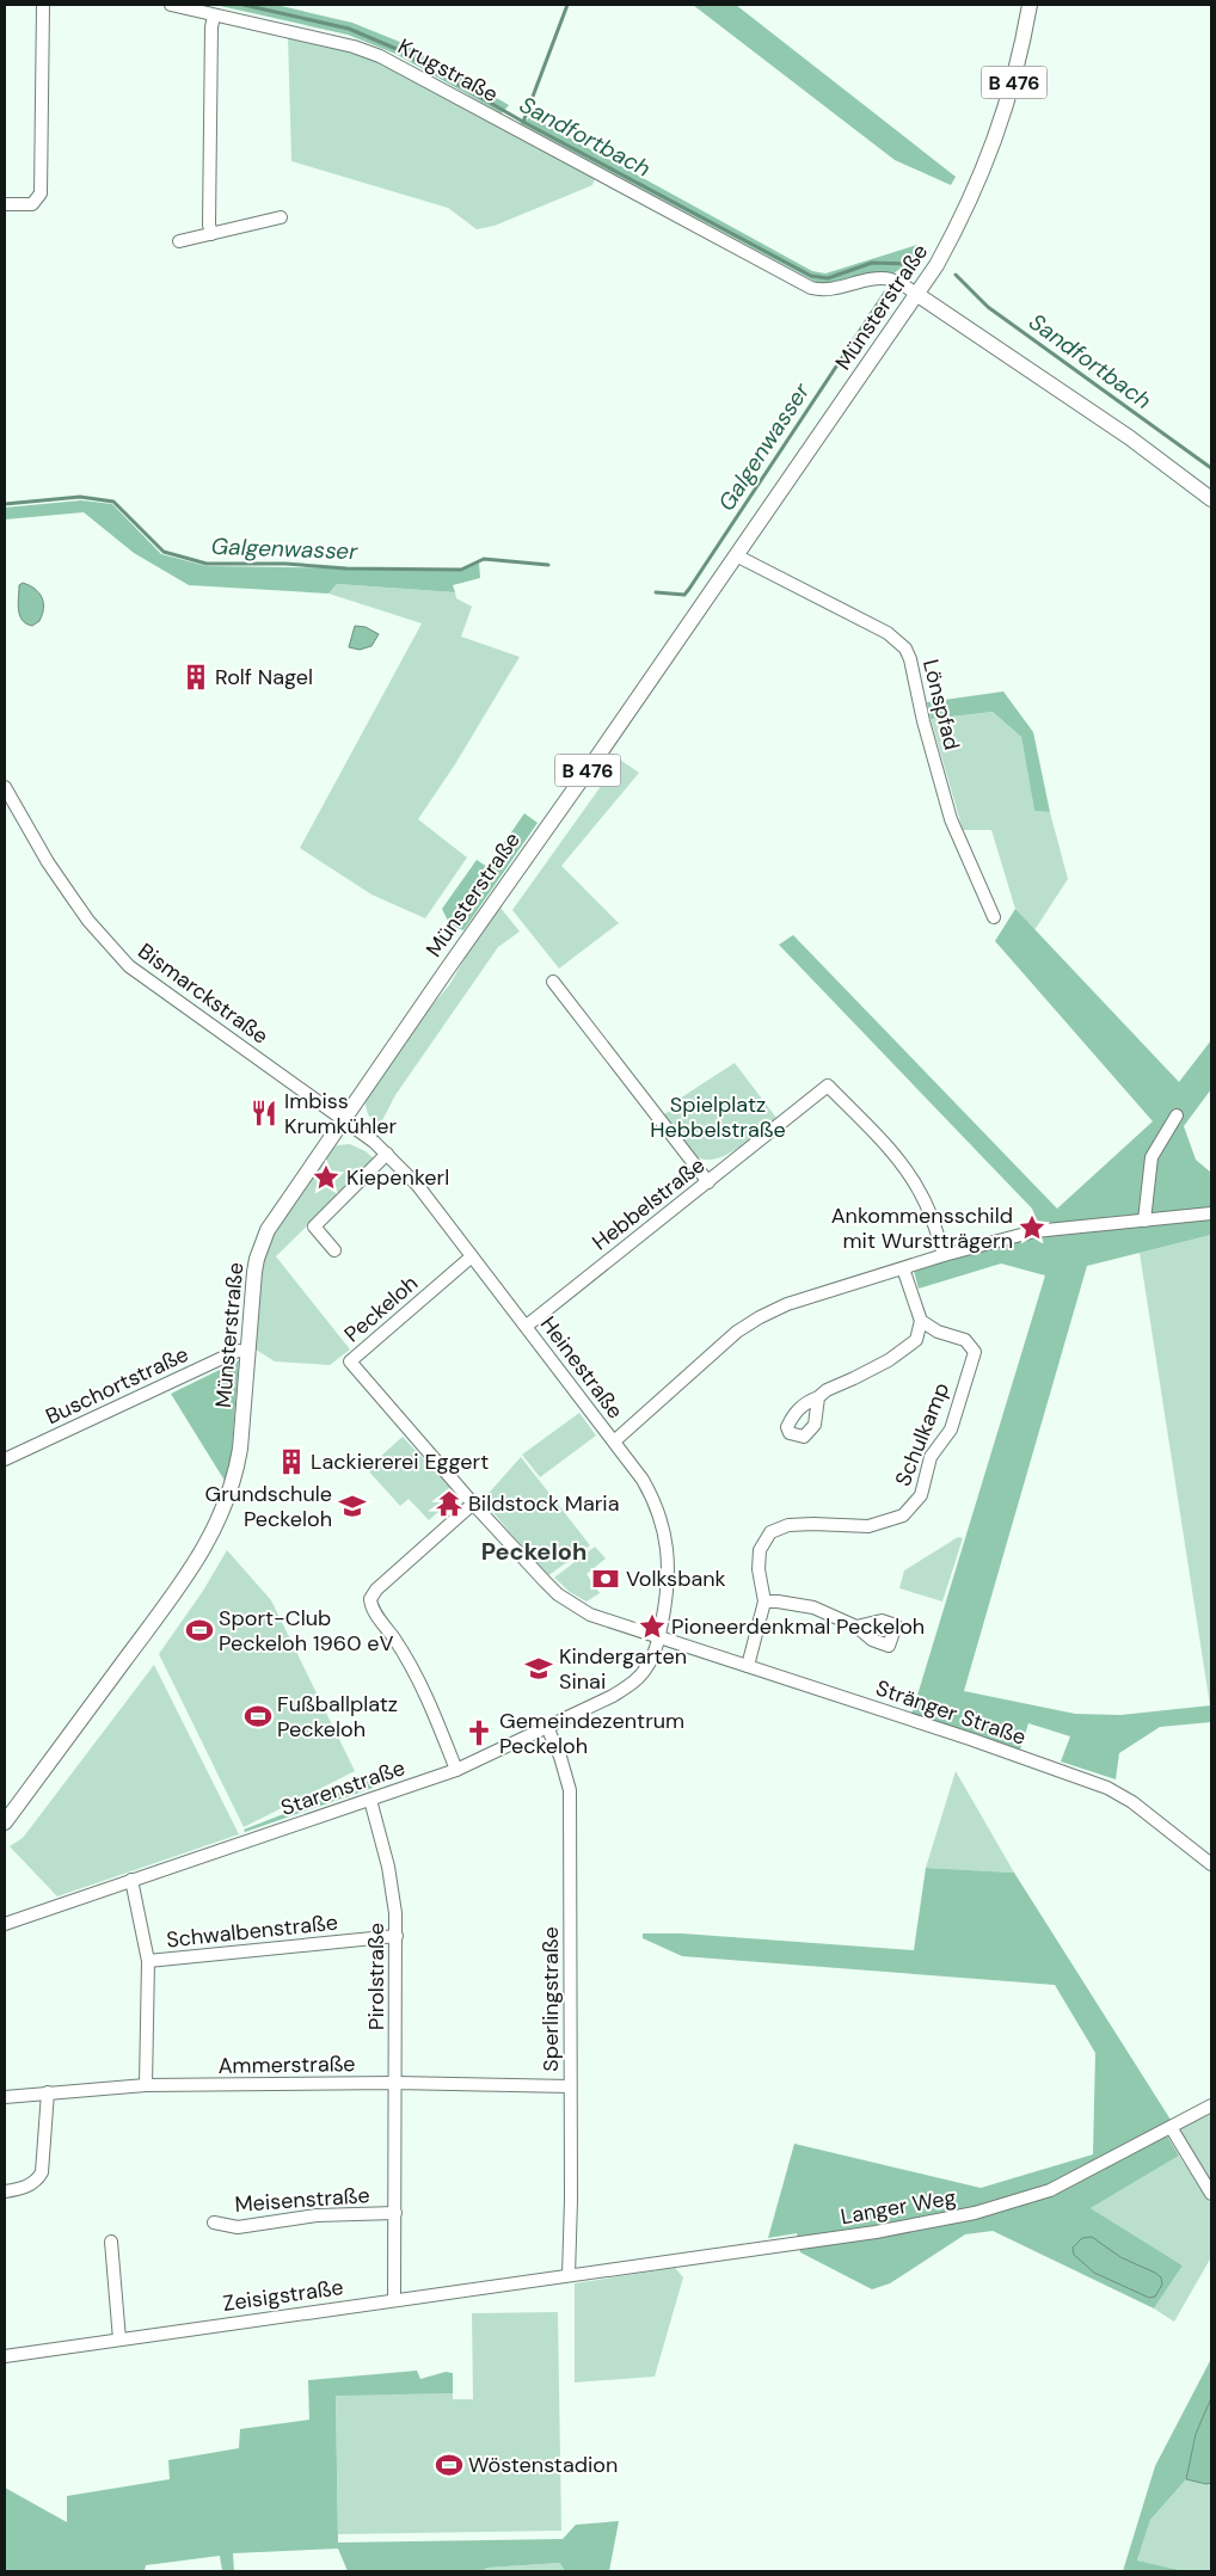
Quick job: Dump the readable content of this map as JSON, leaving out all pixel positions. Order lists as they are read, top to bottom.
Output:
{
  "streets": {
    "main road": ["B 476", "Münsterstraße"],
    "street": [
      "Krugstraße",
      "Lönspfad",
      "Bismarckstraße",
      "Hebbelstraße",
      "Peckeloh",
      "Heinestraße",
      "Buschortstraße",
      "Schulkamp",
      "Stränger Straße",
      "Starenstraße",
      "Schwalbenstraße",
      "Pirolstraße",
      "Sperlingstraße",
      "Ammerstraße",
      "Meisenstraße",
      "Langer Weg",
      "Zeisigstraße"
    ]
  },
  "crossings": [
    ["Krugstraße", "Münsterstraße"],
    ["Münsterstraße", "Lönspfad"],
    ["Münsterstraße", "Bismarckstraße"],
    ["Münsterstraße", "Heinestraße"],
    ["Münsterstraße", "Buschortstraße"],
    ["Bismarckstraße", "Heinestraße"],
    ["Hebbelstraße", "Heinestraße"],
    ["Peckeloh", "Heinestraße"],
    ["Peckeloh", "Stränger Straße"],
    ["Peckeloh", "Starenstraße"],
    ["Heinestraße", "Stränger Straße"],
    ["Heinestraße", "Starenstraße"],
    ["Schulkamp", "Stränger Straße"],
    ["Stränger Straße", "Starenstraße"],
    ["Starenstraße", "Schwalbenstraße"],
    ["Starenstraße", "Pirolstraße"],
    ["Starenstraße", "Sperlingstraße"],
    ["Schwalbenstraße", "Pirolstraße"],
    ["Schwalbenstraße", "Ammerstraße"],
    ["Pirolstraße", "Ammerstraße"],
    ["Pirolstraße", "Meisenstraße"],
    ["Pirolstraße", "Zeisigstraße"],
    ["Sperlingstraße", "Ammerstraße"],
    ["Sperlingstraße", "Langer Weg"],
    ["Sperlingstraße", "Zeisigstraße"],
    ["Langer Weg", "Zeisigstraße"]
  ],
  "districts": ["Peckeloh"],
  "water": ["Sandfortbach", "Galgenwasser"],
  "parks": ["Spielplatz Hebbelstraße"],
  "places": {
    "building": ["Rolf Nagel", "Lackiererei Eggert"],
    "restaurant": ["Imbiss Krumkühler"],
    "place": ["Kiepenkerl", "Ankommensschild mit Wurstträgern", "Pioneerdenkmal Peckeloh"],
    "temple": ["Bildstock Maria"],
    "school or university": ["Grundschule Peckeloh", "Kindergarten Sinai"],
    "bank": ["Volksbank"],
    "sports": ["Sport-Club Peckeloh 1960 eV", "Fußballplatz Peckeloh", "Wöstenstadion"],
    "church": ["Gemeindezentrum Peckeloh"]
  }
}
